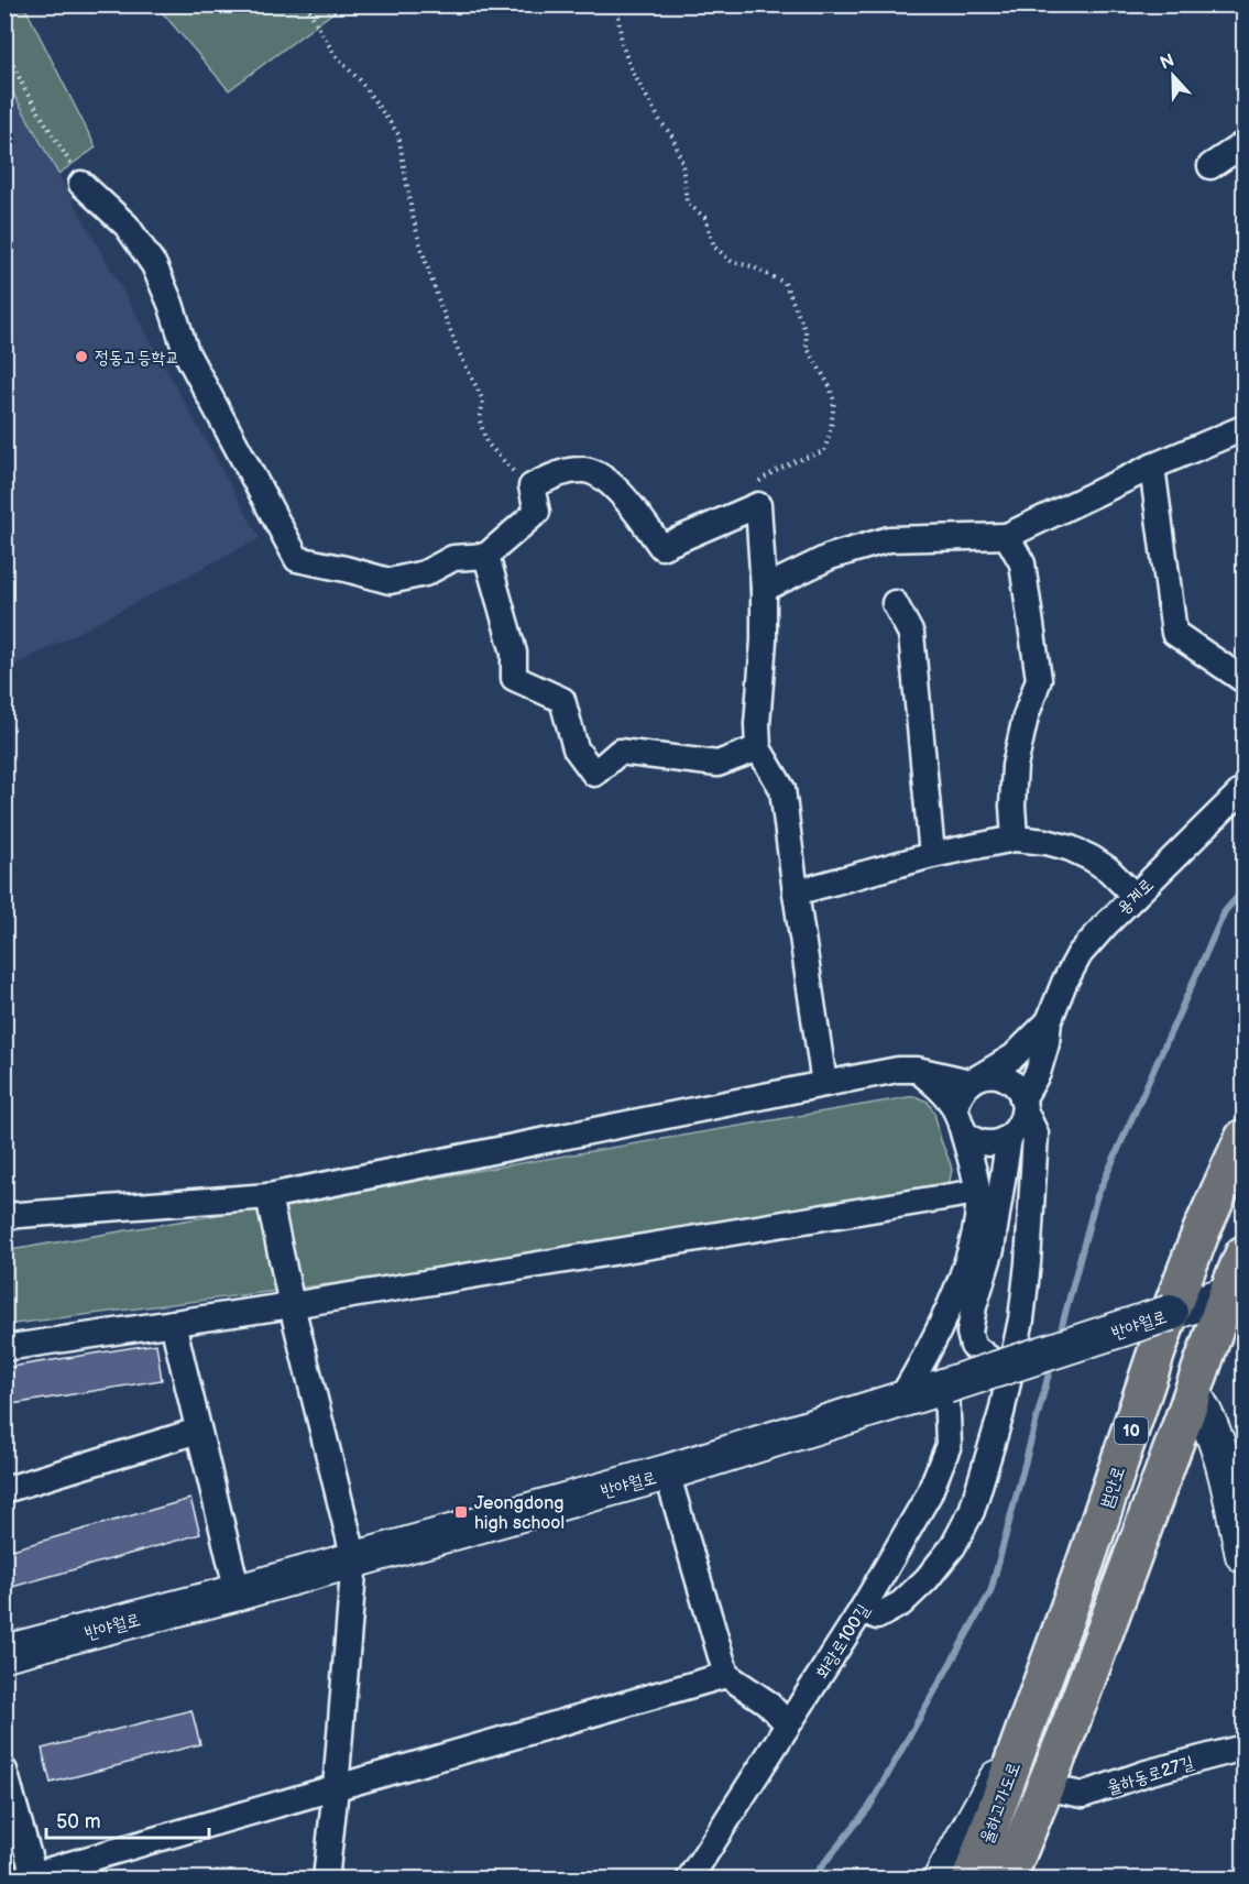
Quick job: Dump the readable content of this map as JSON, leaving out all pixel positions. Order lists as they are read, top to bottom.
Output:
{
  "streets": {
    "highway": ["10", "범안로", "율하고가도로"],
    "main road": ["반야월로"],
    "street": ["용계로", "화랑로100길", "율하동로27길"]
  },
  "crossings": [
    ["반야월로", "10"],
    ["반야월로", "범안로"],
    ["반야월로", "화랑로100길"],
    ["10", "율하고가도로"],
    ["범안로", "율하고가도로"]
  ],
  "places": {
    "other": ["정동고등학교"],
    "transit": ["Jeongdong high school"]
  },
  "scale_bar": "50 m",
  "north": "top"
}
